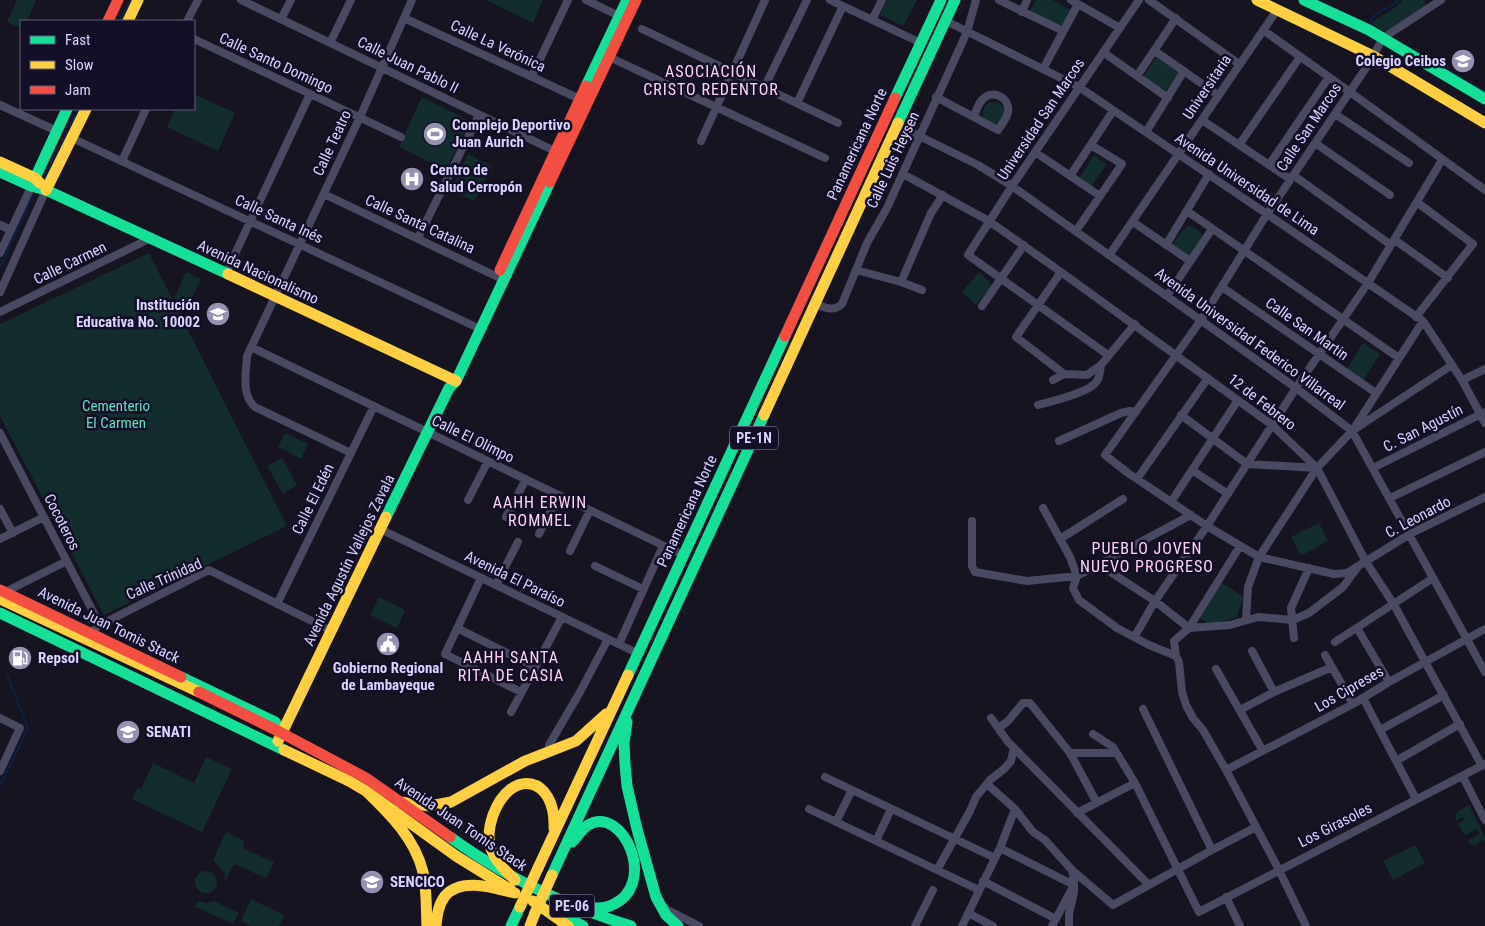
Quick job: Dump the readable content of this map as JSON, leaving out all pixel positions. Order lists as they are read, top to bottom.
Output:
{
  "streets": {
    "main road": [
      "Panamericana Norte",
      "Avenida Nacionalismo",
      "PE-1N",
      "Avenida Agustín Vallejos Zavala",
      "Avenida Juan Tomis Stack",
      "PE-06"
    ],
    "street": [
      "Calle La Verónica",
      "Calle Santo Domingo",
      "Calle Juan Pablo II",
      "Universitaria",
      "Universidad San Marcos",
      "Calle San Marcos",
      "Calle Teatro",
      "Calle Luis Heysen",
      "Avenida Universidad de Lima",
      "Calle Santa Inés",
      "Calle Santa Catalina",
      "Calle Carmen",
      "Calle San Martin",
      "Avenida Universidad Federico Villarreal",
      "12 de Febrero",
      "C. San Agustín",
      "Calle El Olimpo",
      "Calle El Edén",
      "C. Leonardo",
      "Cocoteros",
      "Calle Trinidad",
      "Avenida El Paraíso",
      "Los Cipreses",
      "Los Girasoles"
    ]
  },
  "crossings": [
    ["Calle La Verónica", "Calle Teatro"],
    ["Calle La Verónica", "Avenida Agustín Vallejos Zavala"],
    ["Calle Santo Domingo", "Calle Teatro"],
    ["Calle Juan Pablo II", "Calle Teatro"],
    ["Calle Juan Pablo II", "Avenida Agustín Vallejos Zavala"],
    ["Universitaria", "Avenida Universidad de Lima"],
    ["Universitaria", "Avenida Universidad Federico Villarreal"],
    ["Universidad San Marcos", "Avenida Universidad de Lima"],
    ["Universidad San Marcos", "Avenida Universidad Federico Villarreal"],
    ["Universidad San Marcos", "12 de Febrero"],
    ["Calle San Marcos", "Avenida Universidad de Lima"],
    ["Calle San Marcos", "Calle San Martin"],
    ["Calle San Marcos", "Avenida Universidad Federico Villarreal"],
    ["Calle San Marcos", "12 de Febrero"],
    ["Calle Teatro", "Calle Santa Inés"],
    ["Calle Teatro", "Calle Santa Catalina"],
    ["Calle Teatro", "Avenida Nacionalismo"],
    ["Calle Teatro", "Calle El Olimpo"],
    ["Calle Teatro", "Calle El Edén"],
    ["Panamericana Norte", "Calle Luis Heysen"],
    ["Panamericana Norte", "Avenida Universidad de Lima"],
    ["Panamericana Norte", "Avenida Universidad Federico Villarreal"],
    ["Panamericana Norte", "Calle El Olimpo"],
    ["Panamericana Norte", "Avenida El Paraíso"],
    ["Calle Luis Heysen", "Avenida Universidad de Lima"],
    ["Calle Luis Heysen", "Avenida Universidad Federico Villarreal"],
    ["Calle Luis Heysen", "12 de Febrero"],
    ["Avenida Universidad de Lima", "C. San Agustín"],
    ["Calle Santa Inés", "Avenida Agustín Vallejos Zavala"],
    ["Calle Santa Catalina", "Avenida Agustín Vallejos Zavala"],
    ["Calle Carmen", "Avenida Nacionalismo"],
    ["Avenida Nacionalismo", "Avenida Agustín Vallejos Zavala"],
    ["Avenida Universidad Federico Villarreal", "C. San Agustín"],
    ["Avenida Universidad Federico Villarreal", "C. Leonardo"],
    ["Avenida Universidad Federico Villarreal", "Los Cipreses"],
    ["12 de Febrero", "C. Leonardo"],
    ["12 de Febrero", "Los Cipreses"],
    ["12 de Febrero", "Los Girasoles"],
    ["Calle El Olimpo", "Calle El Edén"],
    ["Calle El Olimpo", "Avenida Agustín Vallejos Zavala"],
    ["Calle El Edén", "Calle Trinidad"],
    ["Cocoteros", "Calle Trinidad"],
    ["Avenida Agustín Vallejos Zavala", "Calle Trinidad"],
    ["Avenida Agustín Vallejos Zavala", "Avenida El Paraíso"],
    ["Avenida Agustín Vallejos Zavala", "Avenida Juan Tomis Stack"],
    ["Calle Trinidad", "Avenida Juan Tomis Stack"]
  ],
  "districts": [
    "ASOCIACIÓN CRISTO REDENTOR",
    "AAHH ERWIN ROMMEL",
    "PUEBLO JOVEN NUEVO PROGRESO",
    "AAHH SANTA RITA DE CASIA"
  ],
  "parks": ["Cementerio El Carmen"],
  "places": {
    "school or university": [
      "Colegio Ceibos",
      "Institución Educativa No. 10002",
      "SENATI",
      "SENCICO"
    ],
    "sports": ["Complejo Deportivo Juan Aurich"],
    "hospital": ["Centro de Salud Cerropón"],
    "public building": ["Gobierno Regional de Lambayeque"],
    "fuel station": ["Repsol"]
  },
  "legend": ["Fast", "Slow", "Jam"]
}
